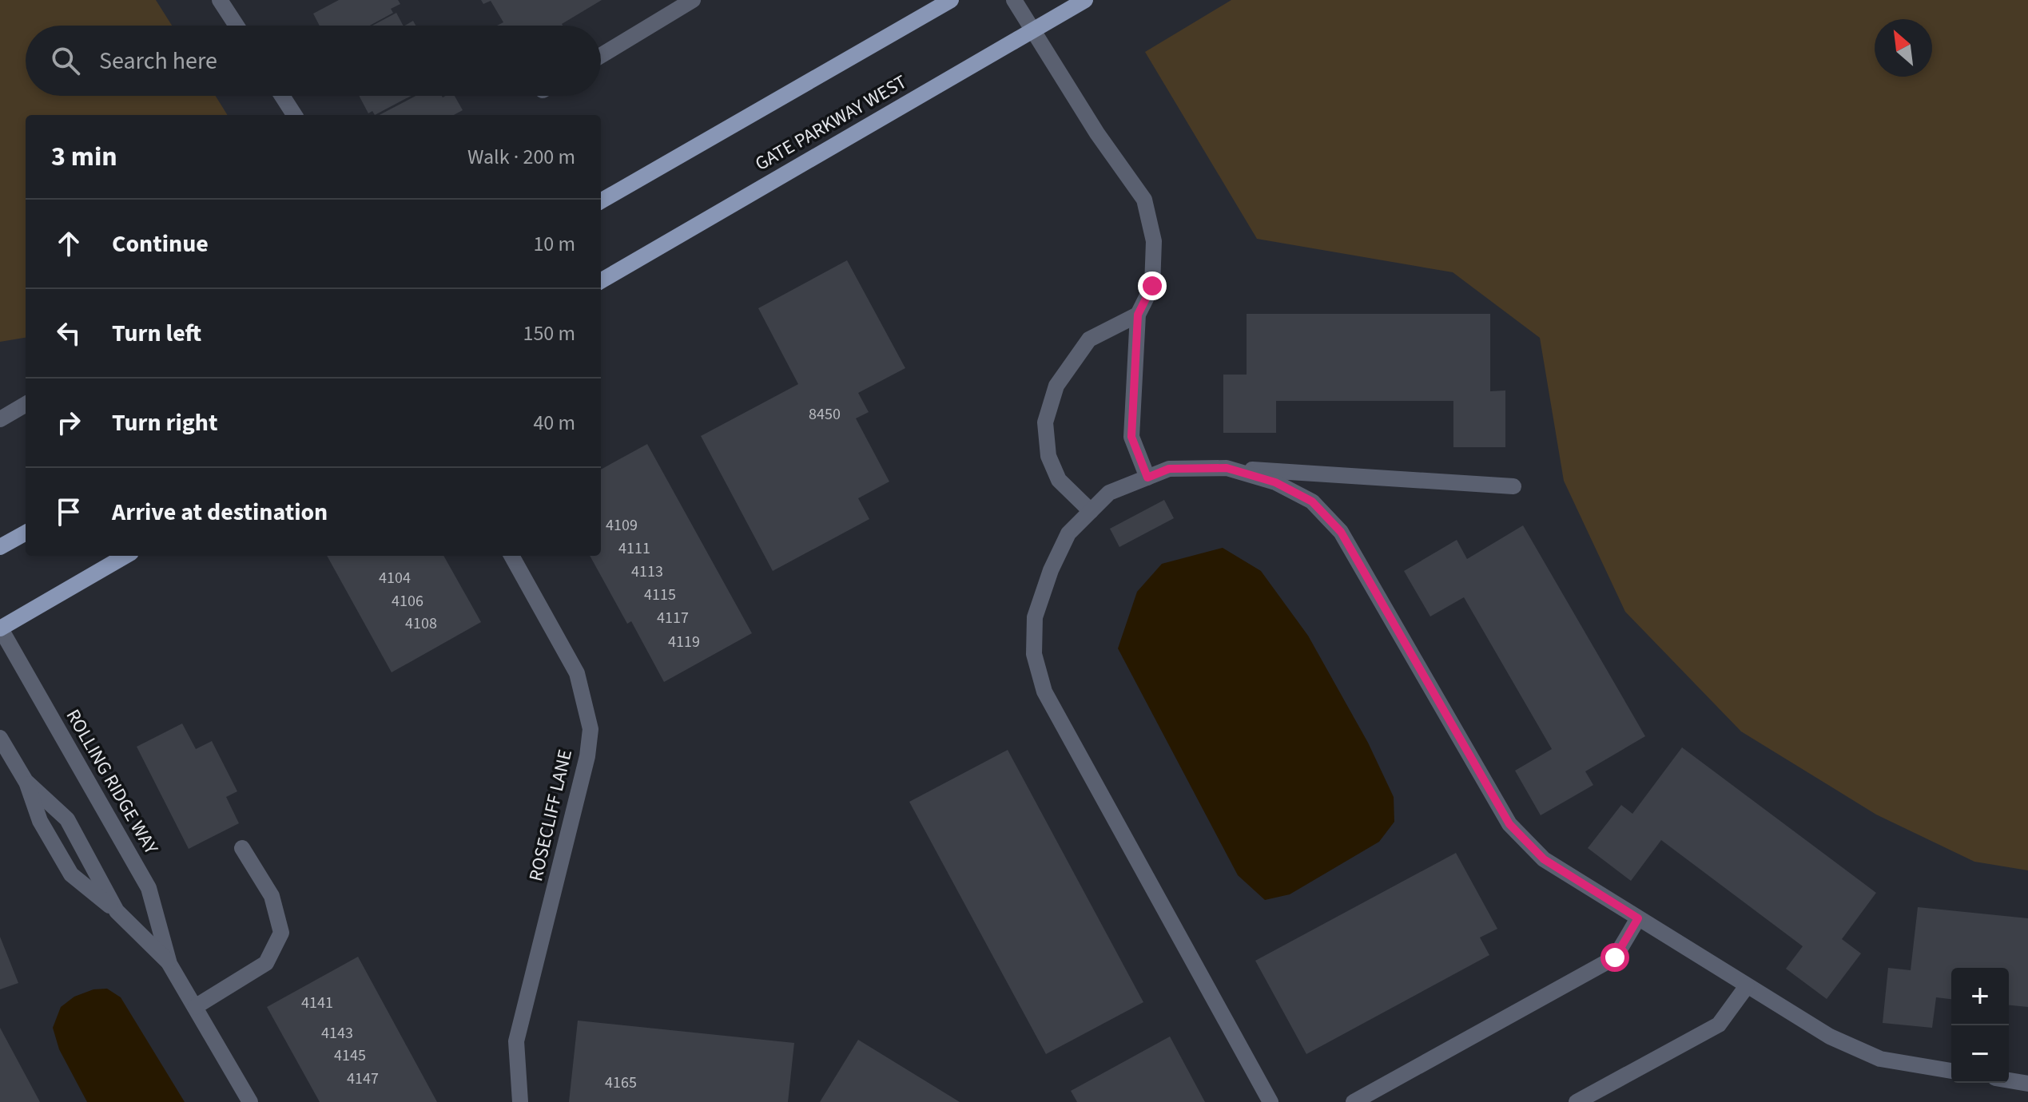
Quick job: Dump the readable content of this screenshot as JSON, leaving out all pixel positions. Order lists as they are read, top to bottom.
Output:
{
  "streets": {
    "main road": ["GATE PARKWAY WEST"],
    "street": ["ROLLING RIDGE WAY", "ROSECLIFF LANE"]
  },
  "house_numbers": [
    "8450",
    "4109",
    "4111",
    "4113",
    "4104",
    "4115",
    "4106",
    "4117",
    "4108",
    "4119",
    "4141",
    "4143",
    "4145",
    "4147",
    "4165"
  ],
  "north": "top left",
  "page": {
    "search": "Search here",
    "heading": ["3 min", "Walk · 200 m"],
    "list": [
      ["Continue", "10 m"],
      ["Turn left", "150 m"],
      ["Turn right", "40 m"],
      "Arrive at destination"
    ],
    "map_buttons": ["+", "−"]
  }
}
